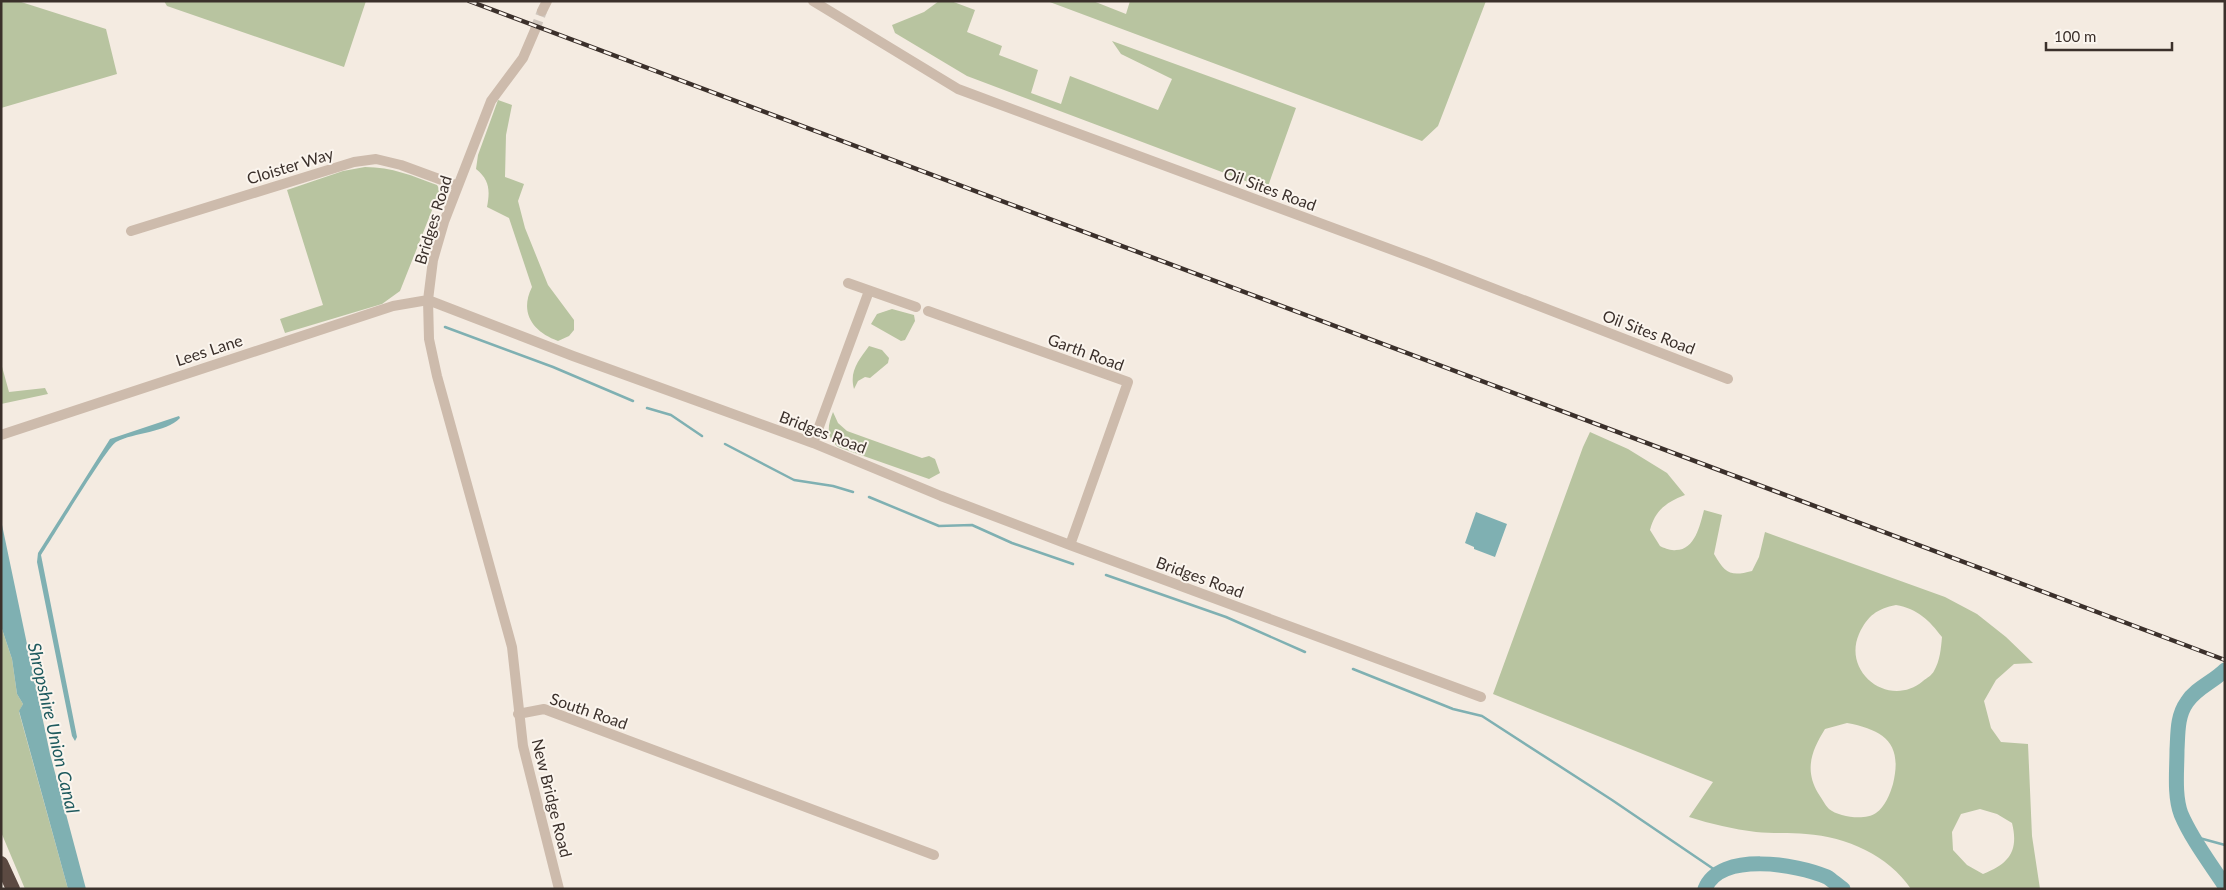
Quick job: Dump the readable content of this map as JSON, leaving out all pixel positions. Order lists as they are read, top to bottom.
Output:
{
  "streets": {
    "street": [
      "Cloister Way",
      "Oil Sites Road",
      "Bridges Road",
      "Lees Lane",
      "Garth Road",
      "South Road",
      "New Bridge Road"
    ]
  },
  "crossings": [
    ["Cloister Way", "Bridges Road"],
    ["Bridges Road", "Lees Lane"],
    ["Bridges Road", "Garth Road"],
    ["South Road", "New Bridge Road"]
  ],
  "water": ["Shropshire Union Canal"],
  "scale_bar": "100 m"
}
